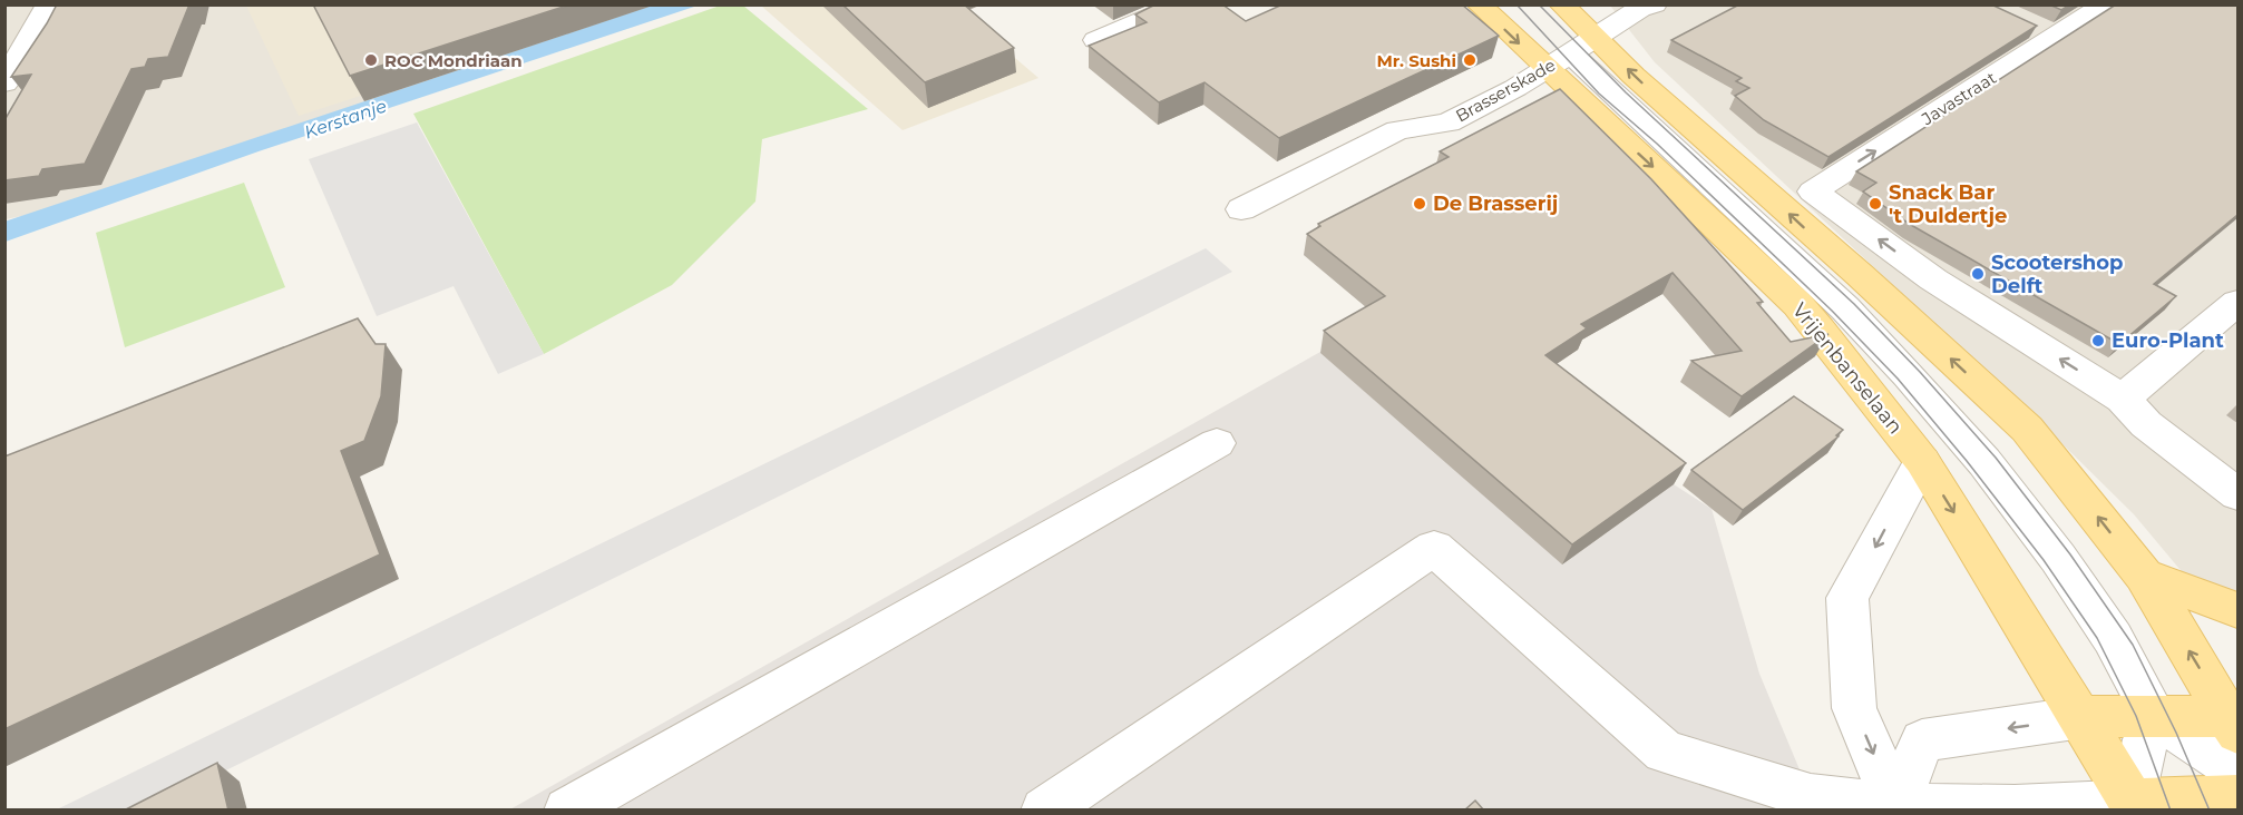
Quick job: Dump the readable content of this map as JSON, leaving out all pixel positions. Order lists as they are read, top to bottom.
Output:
{
  "streets": {
    "main road": ["Vrijenbanselaan"],
    "street": ["Brasserskade", "Javastraat"]
  },
  "crossings": [
    ["Brasserskade", "Vrijenbanselaan"]
  ],
  "water": ["Kerstanje"],
  "places": [
    "ROC Mondriaan",
    "Mr. Sushi",
    "De Brasserij",
    "Snack Bar 't Duldertje",
    "Scootershop Delft",
    "Euro-Plant"
  ]
}
